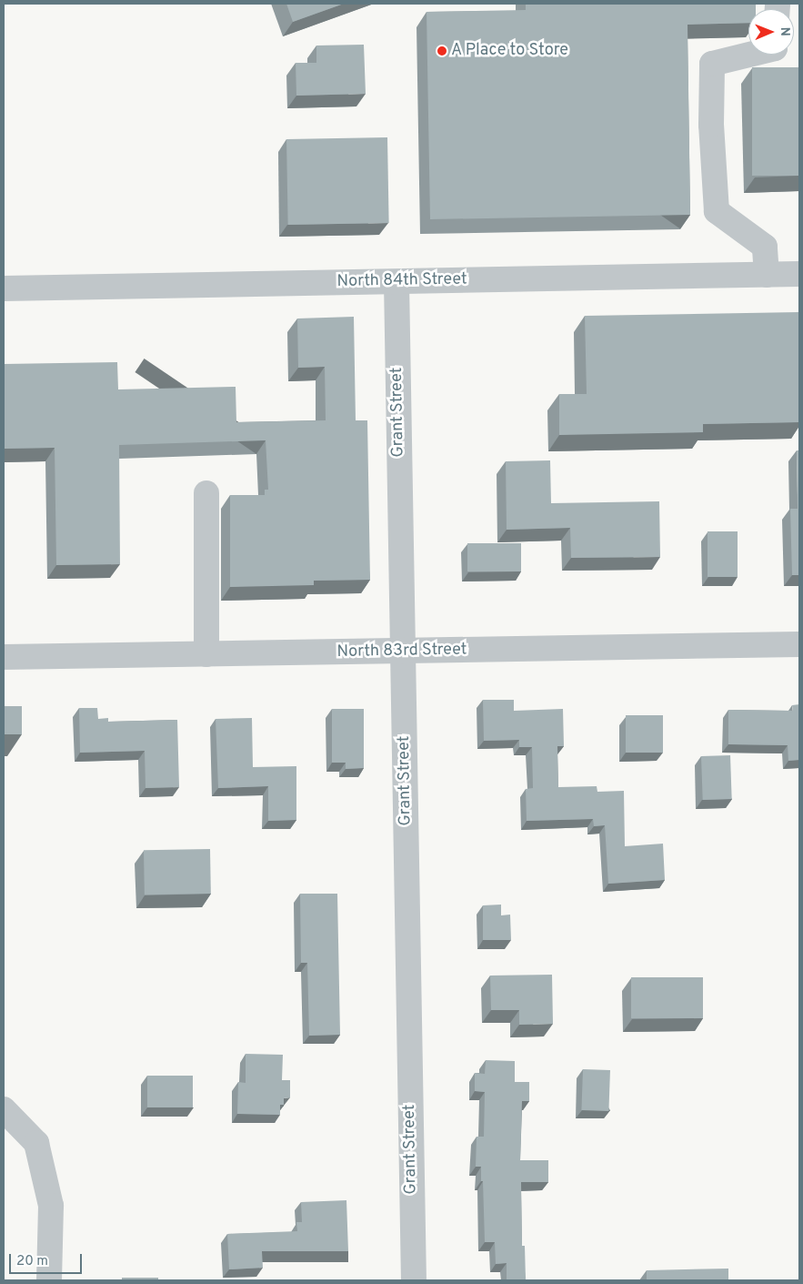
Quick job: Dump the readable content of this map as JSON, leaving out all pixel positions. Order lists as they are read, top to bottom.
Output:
{
  "streets": {
    "street": ["North 84th Street", "Grant Street", "North 83rd Street"]
  },
  "crossings": [
    ["North 84th Street", "Grant Street"],
    ["Grant Street", "North 83rd Street"]
  ],
  "places": ["A Place to Store"],
  "scale_bar": "20 m",
  "north": "right"
}
